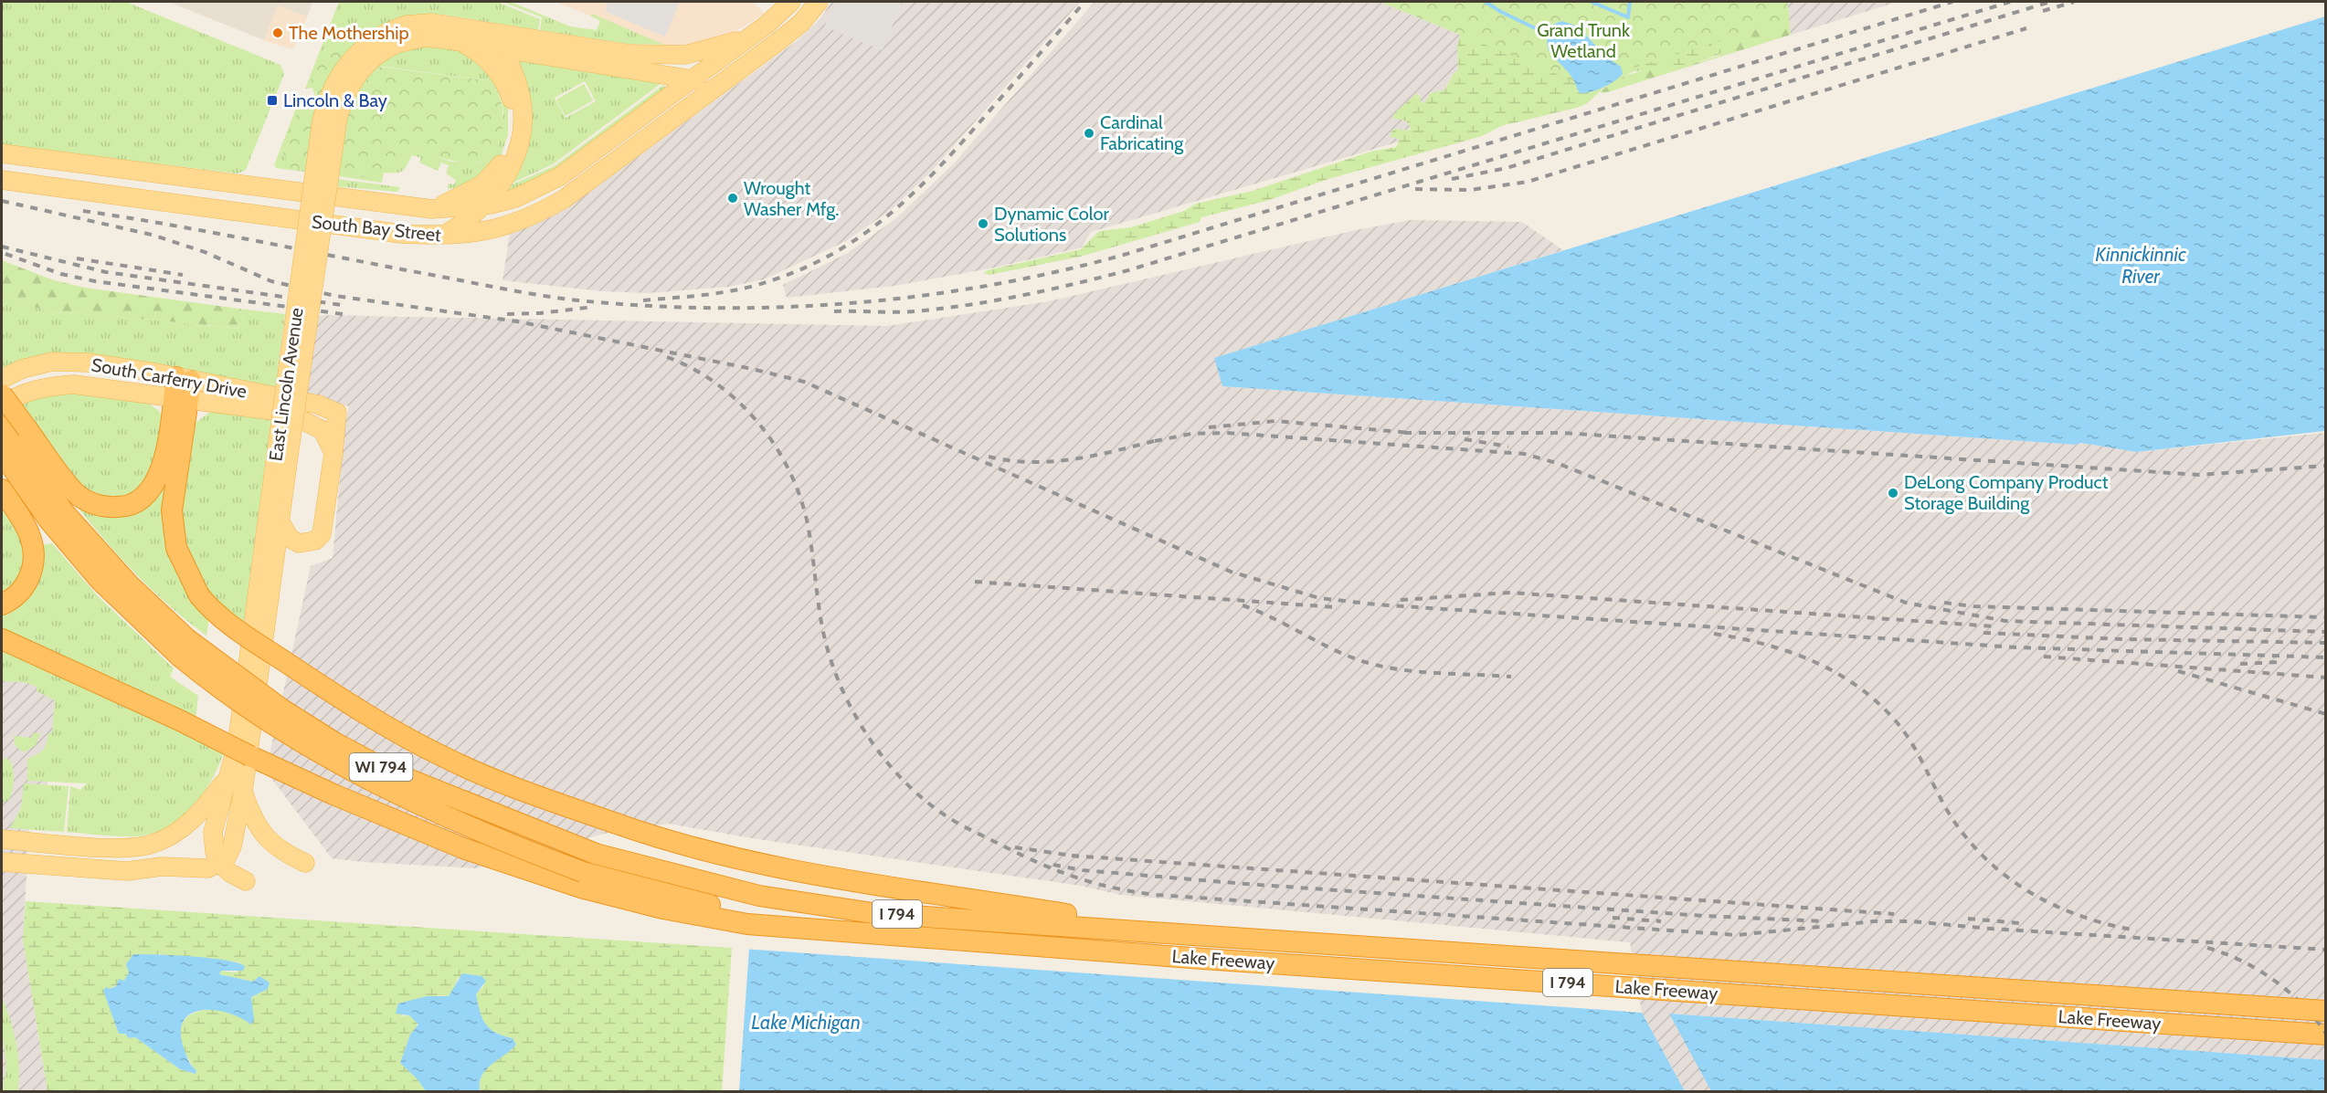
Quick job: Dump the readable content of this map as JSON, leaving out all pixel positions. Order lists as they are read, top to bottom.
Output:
{
  "streets": {
    "highway": ["WI 794", "I 794", "Lake Freeway"],
    "main road": ["South Bay Street", "South Carferry Drive", "East Lincoln Avenue"]
  },
  "crossings": [
    ["South Bay Street", "East Lincoln Avenue"],
    ["WI 794", "I 794"],
    ["I 794", "Lake Freeway"]
  ],
  "water": ["Kinnickinnic River", "Lake Michigan"],
  "parks": ["Grand Trunk Wetland"],
  "places": {
    "other": [
      "The Mothership",
      "Cardinal Fabricating",
      "Wrought Washer Mfg.",
      "Dynamic Color Solutions",
      "DeLong Company Product Storage Building"
    ],
    "transit": ["Lincoln & Bay"]
  }
}
